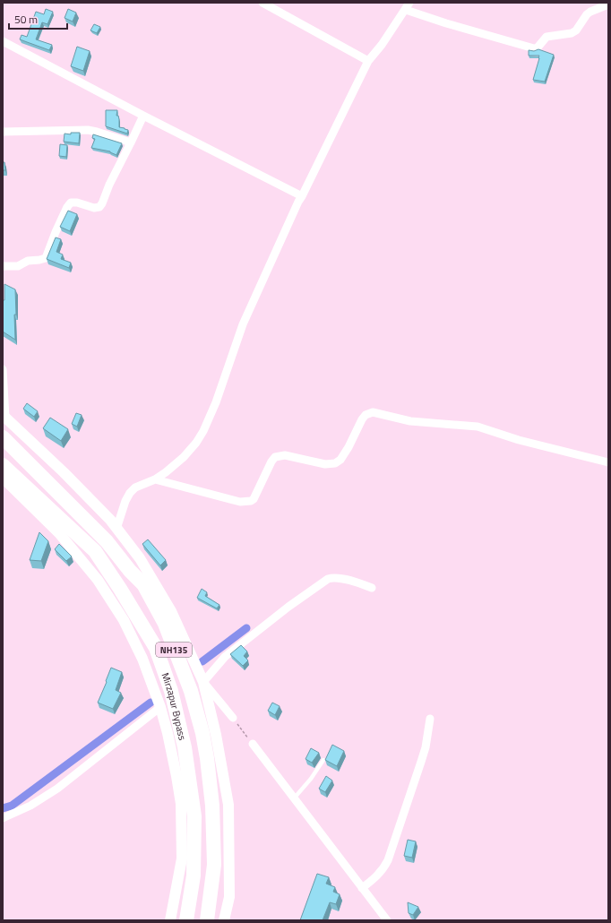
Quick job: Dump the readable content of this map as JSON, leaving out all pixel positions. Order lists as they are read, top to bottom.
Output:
{
  "streets": {
    "highway": ["NH135", "Mirzapur Bypass"]
  },
  "scale_bar": "50 m"
}
